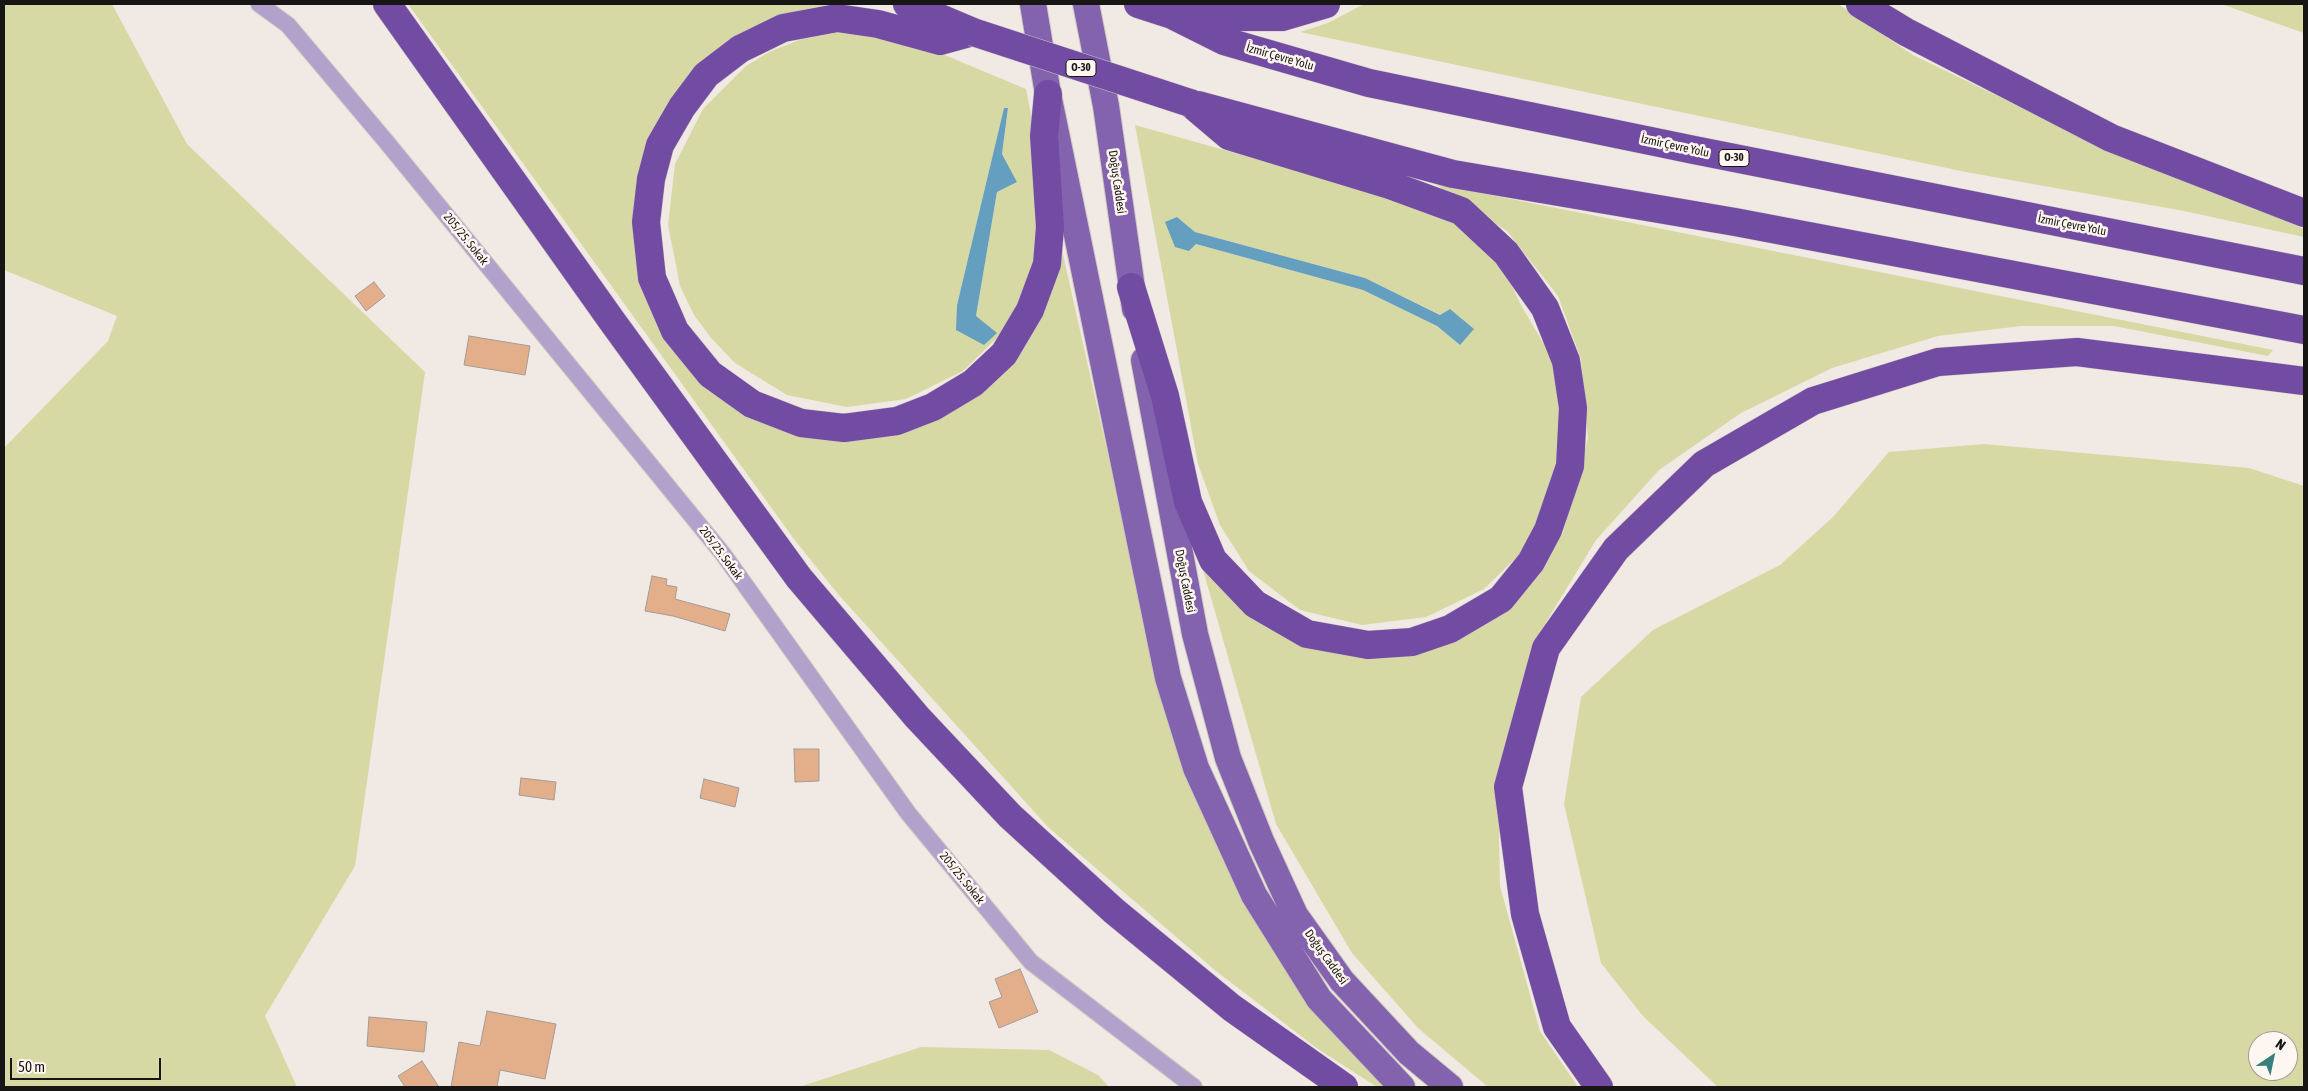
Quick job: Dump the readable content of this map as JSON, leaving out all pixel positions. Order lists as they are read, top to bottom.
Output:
{
  "streets": {
    "highway": ["İzmir Çevre Yolu", "O-30"],
    "main road": ["Doğuş Caddesi"],
    "street": ["205/25. Sokak"]
  },
  "crossings": [
    ["İzmir Çevre Yolu", "O-30"]
  ],
  "scale_bar": "50 m",
  "north": "top right"
}
